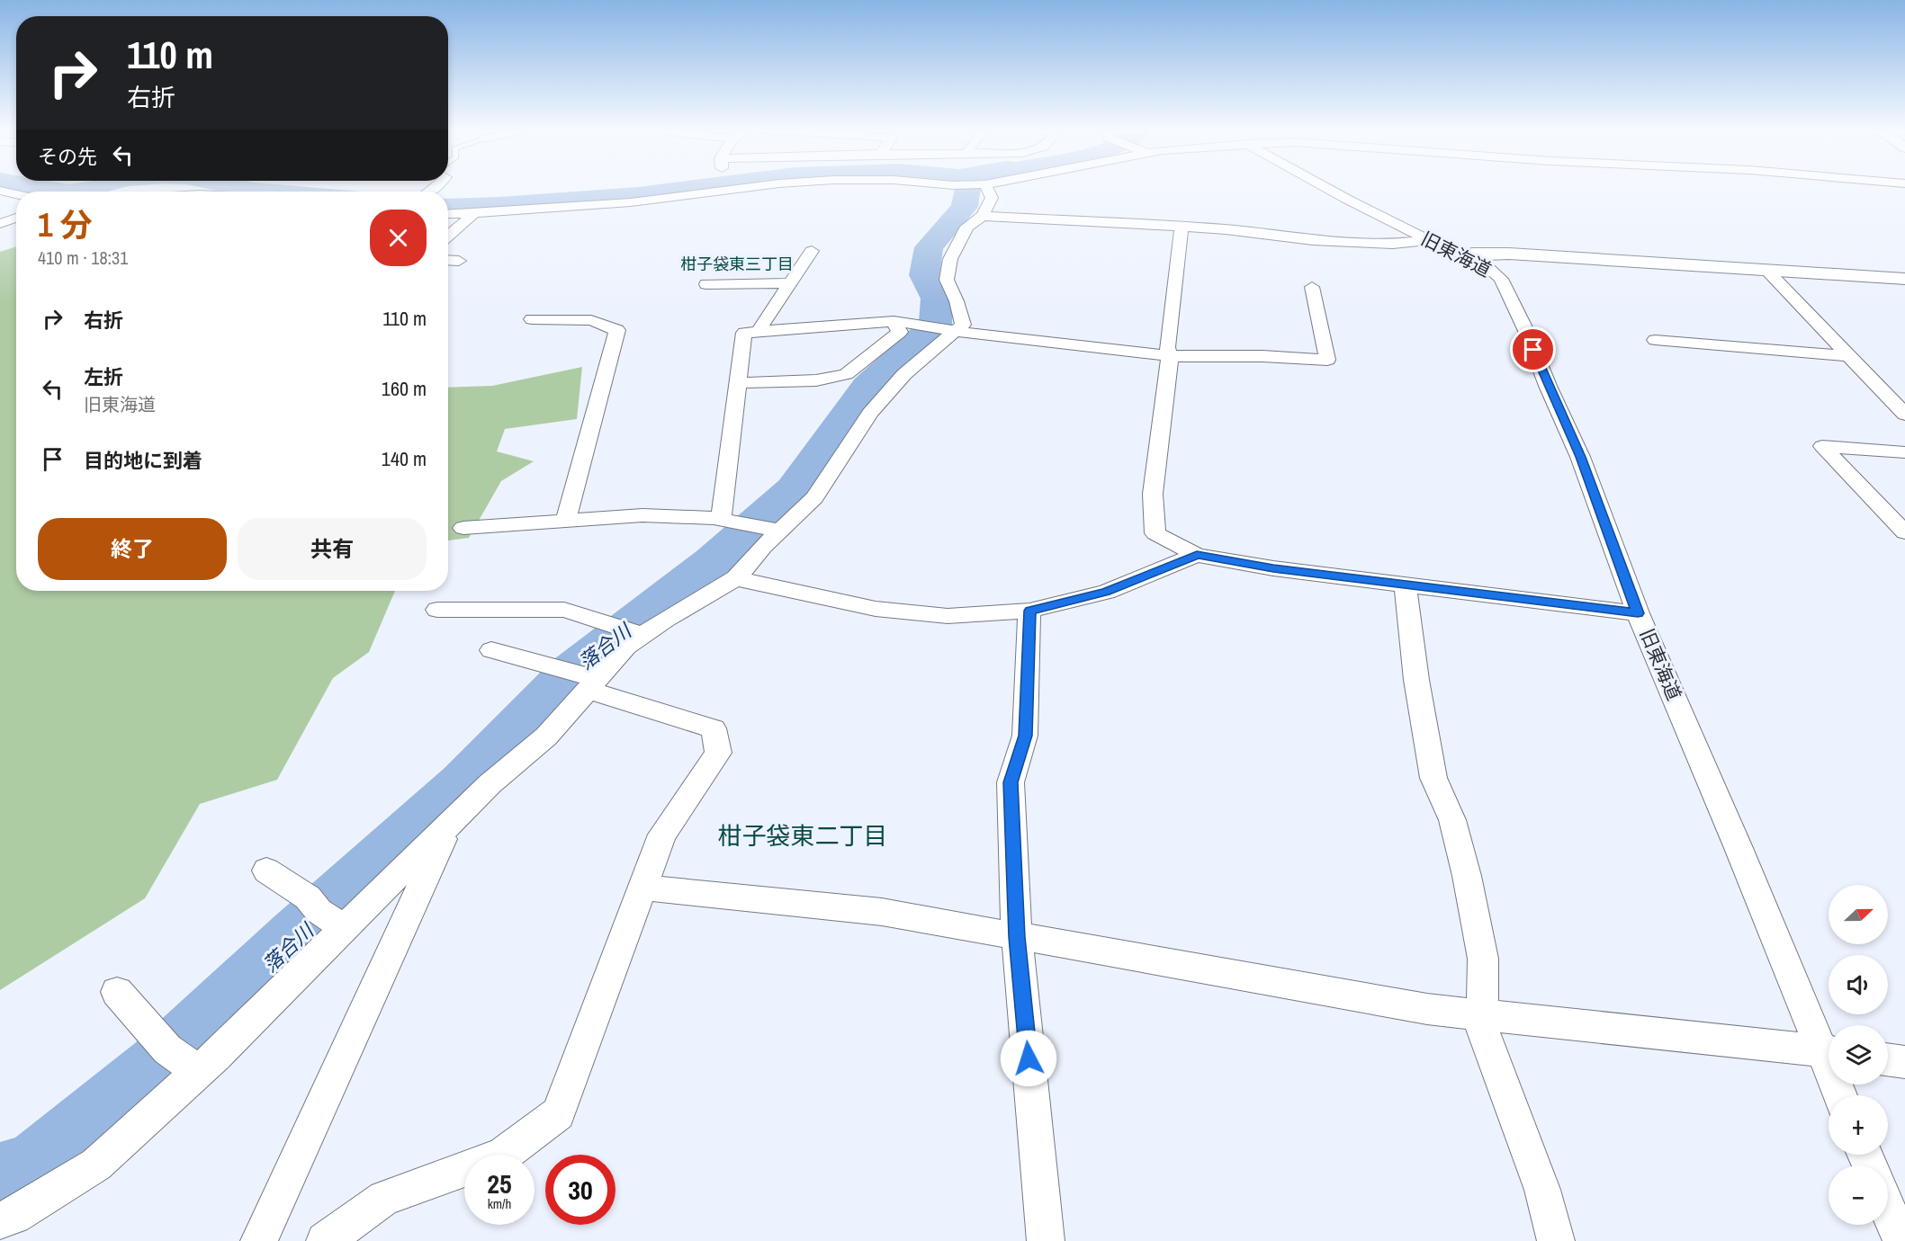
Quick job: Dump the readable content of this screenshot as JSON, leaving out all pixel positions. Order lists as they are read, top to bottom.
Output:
{
  "streets": {
    "street": ["旧東海道"]
  },
  "districts": ["柑子袋東三丁目", "柑子袋東二丁目"],
  "water": ["落合川"],
  "north": "right",
  "page": {
    "turn": ["110 m", "右折"],
    "then": "その先",
    "heading": ["1 分", "410 m · 18:31"],
    "list": [
      {
        "name": "右折",
        "value": "110 m"
      },
      {
        "name": "左折",
        "note": "旧東海道",
        "value": "160 m"
      },
      {
        "name": "目的地に到着",
        "value": "140 m"
      }
    ],
    "buttons": ["終了", "共有"],
    "map_buttons": ["+", "−"],
    "speed": "25 km/h",
    "limit": "30"
  }
}
